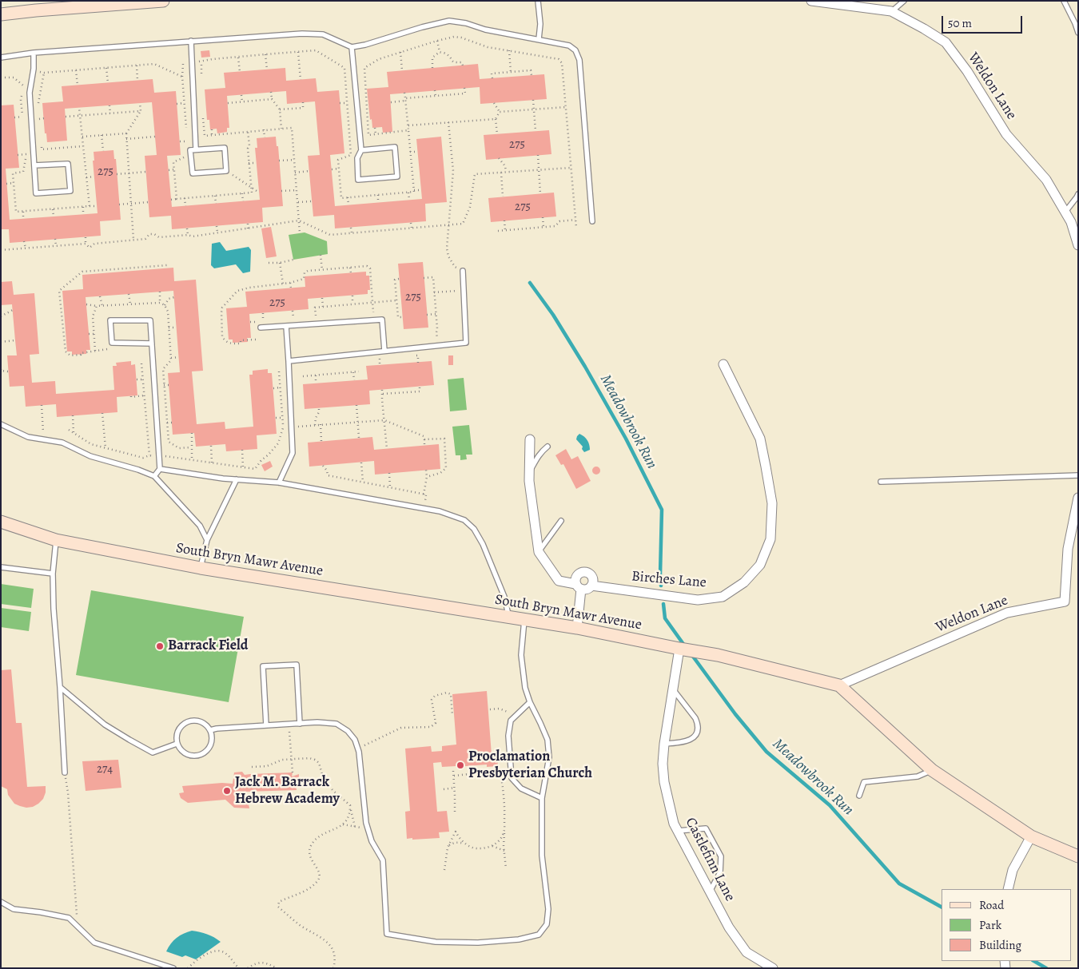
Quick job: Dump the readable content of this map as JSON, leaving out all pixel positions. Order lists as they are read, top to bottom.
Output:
{
  "streets": {
    "main road": ["South Bryn Mawr Avenue"],
    "street": ["Weldon Lane", "Birches Lane", "Castlefinn Lane"]
  },
  "crossings": [
    ["Weldon Lane", "South Bryn Mawr Avenue"],
    ["South Bryn Mawr Avenue", "Castlefinn Lane"]
  ],
  "water": ["Meadowbrook Run"],
  "places": ["Barrack Field", "Proclamation Presbyterian Church", "Jack M. Barrack Hebrew Academy"],
  "house_numbers": [
    "275",
    "275",
    "275",
    "275",
    "275",
    "274"
  ],
  "legend": ["Road", "Park", "Building"],
  "scale_bar": "50 m"
}
